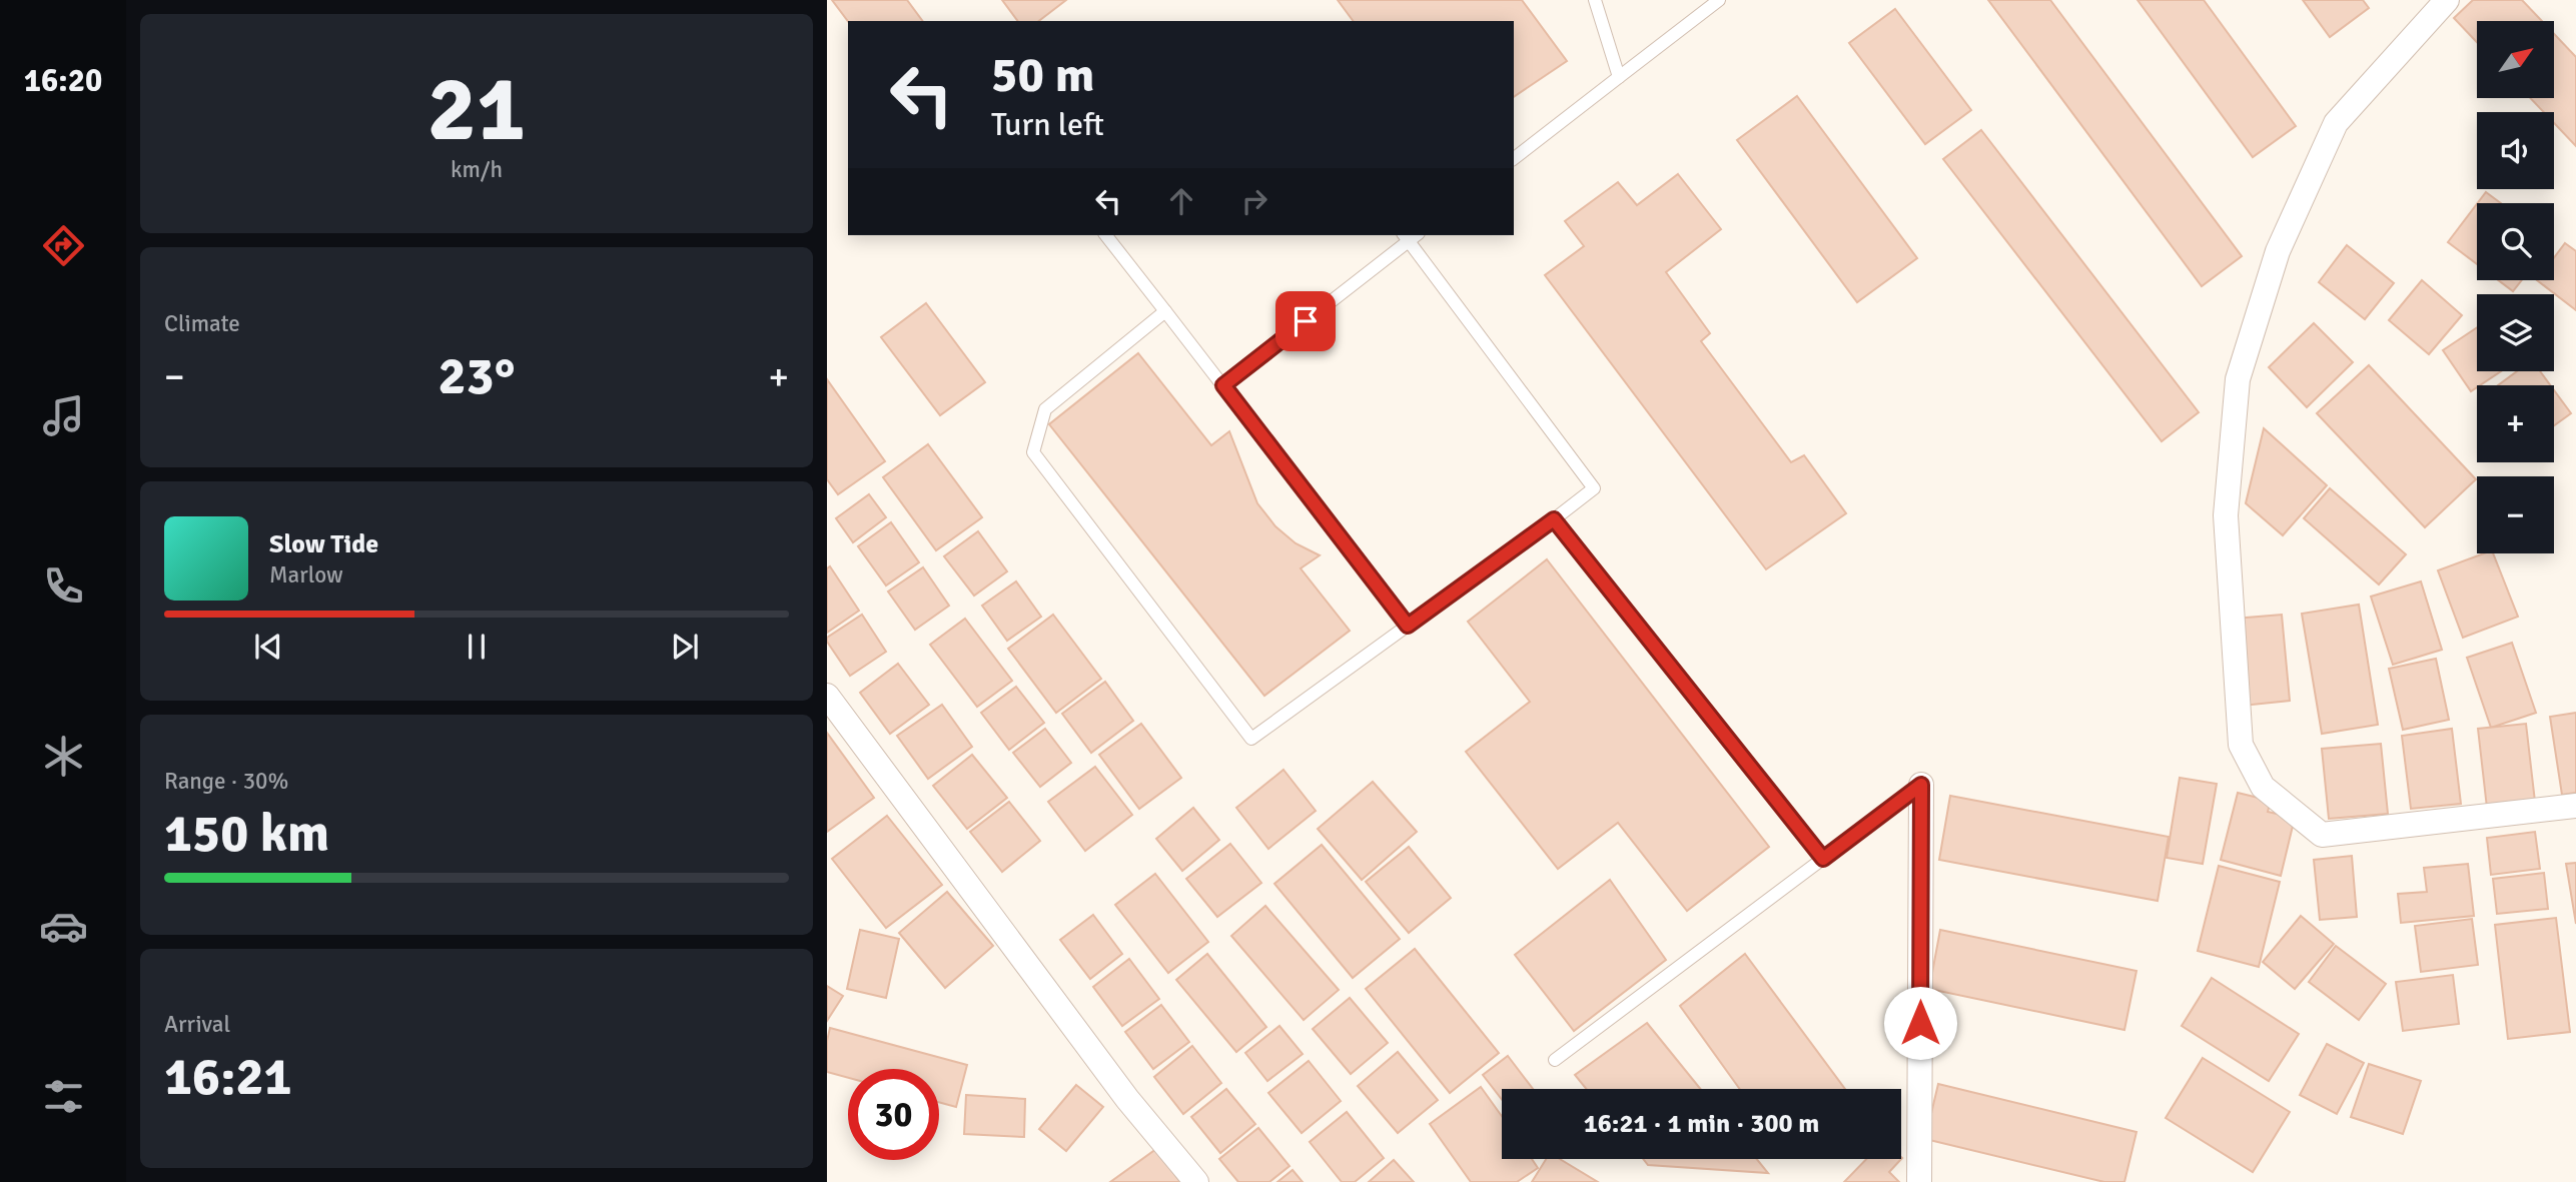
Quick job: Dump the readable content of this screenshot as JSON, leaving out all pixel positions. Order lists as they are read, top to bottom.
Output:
{
  "north": "top right",
  "page": {
    "tabs": "16:20",
    "tile": [
      ["21", "km/h"],
      "Climate",
      ["Range · 30%", "150 km"],
      ["Arrival", "16:21"]
    ],
    "map_buttons": ["+", "−"],
    "turn": ["50 m", "Turn left"],
    "heat": ["−", "23°", "+"],
    "song": ["Slow Tide", "Marlow"],
    "limit": "30",
    "trip": "16:21 · 1 min · 300 m"
  }
}
